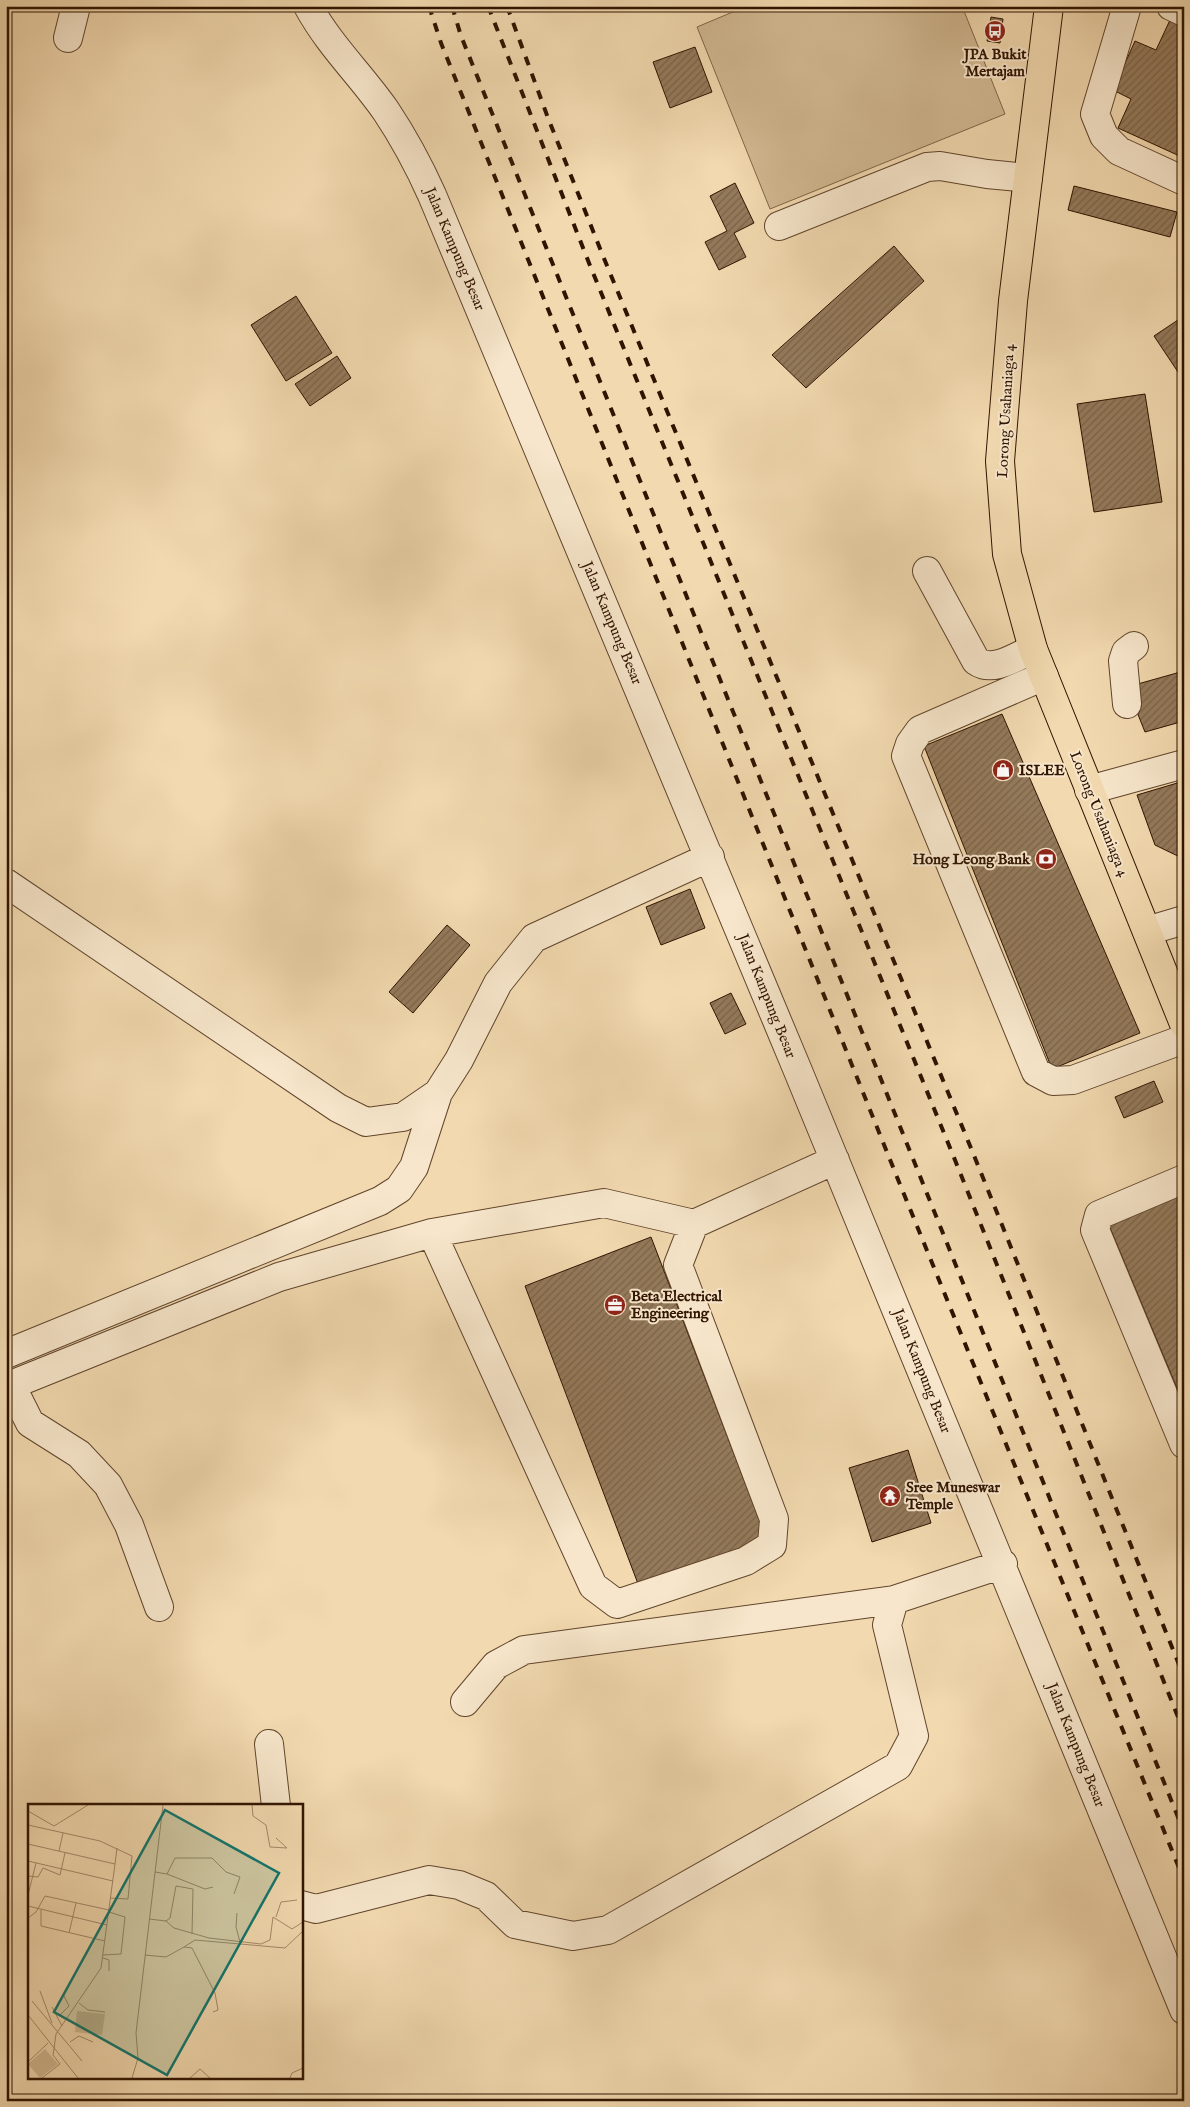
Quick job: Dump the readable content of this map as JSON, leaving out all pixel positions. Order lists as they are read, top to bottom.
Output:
{
  "streets": {
    "main road": ["Lorong Usahaniaga 4"],
    "street": ["Jalan Kampung Besar"]
  },
  "places": {
    "bus stop": ["JPA Bukit Mertajam"],
    "shop": ["ISLEE"],
    "bank": ["Hong Leong Bank"],
    "office": ["Beta Electrical Engineering"],
    "temple": ["Sree Muneswar Temple"]
  }
}
